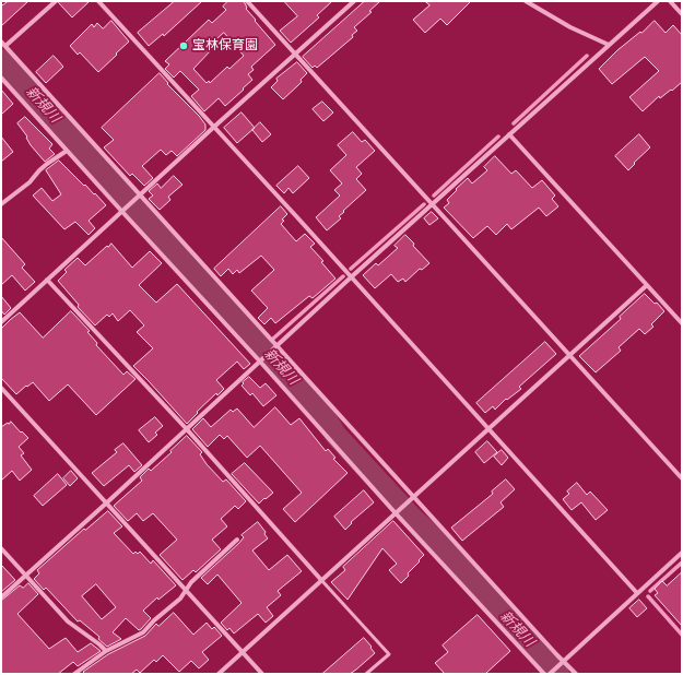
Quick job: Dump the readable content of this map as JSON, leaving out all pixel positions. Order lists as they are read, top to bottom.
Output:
{
  "water": ["新規川"],
  "places": ["宝林保育園"]
}
